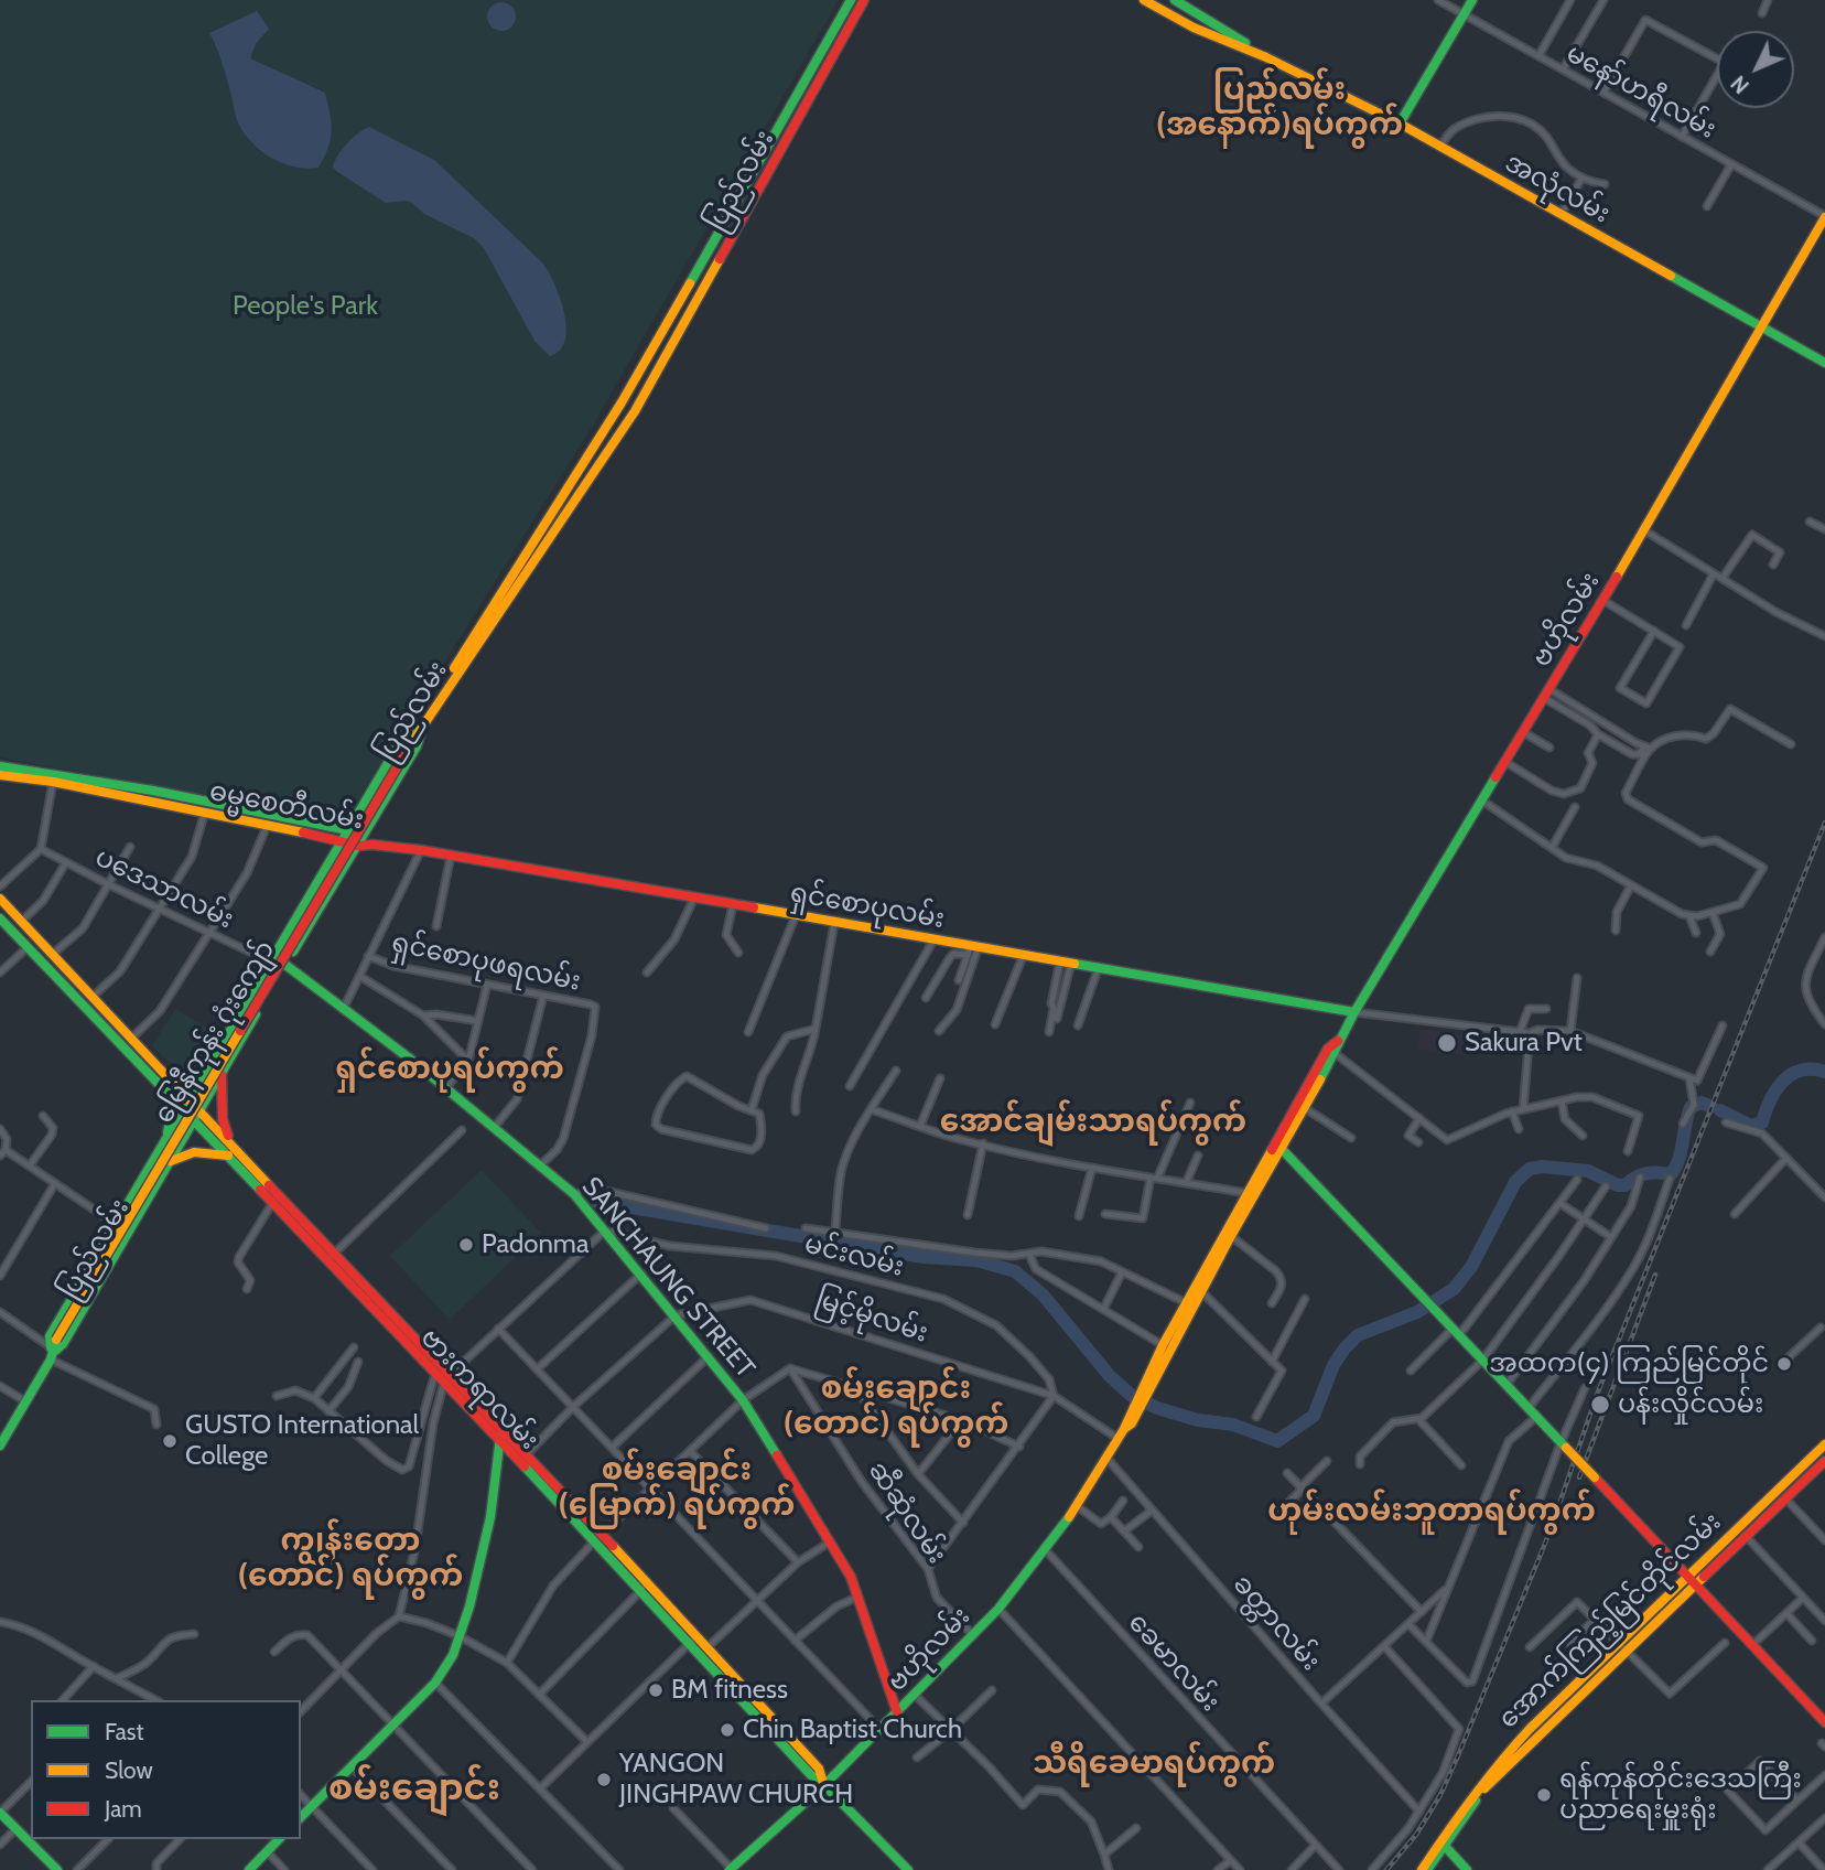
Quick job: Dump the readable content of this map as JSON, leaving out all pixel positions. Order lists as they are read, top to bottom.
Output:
{
  "streets": {
    "main road": [
      "ပြည်လမ်း",
      "အလုံလမ်း",
      "ဗဟိုလမ်း",
      "ဓမ္မစေတီလမ်း",
      "ရှင်စောပုလမ်း",
      "မြေနီကုန်း ဂုံးကျော်",
      "SANCHAUNG STREET",
      "ဗားကရာလမ်း",
      "အောက်ကြည့်မြင်တိုင်လမ်း"
    ],
    "street": [
      "မနော်ဟရီလမ်း",
      "ပဒေသာလမ်း",
      "ရှင်စောပုဖရလမ်း",
      "မင်းလမ်း",
      "မြင့်မိုလမ်း",
      "ဆီဆုံလမ်း",
      "ခတ္တာလမ်း",
      "ခေမာလမ်း"
    ]
  },
  "crossings": [
    ["မနော်ဟရီလမ်း", "ဗဟိုလမ်း"],
    ["ပြည်လမ်း", "ဓမ္မစေတီလမ်း"],
    ["ပြည်လမ်း", "ပဒေသာလမ်း"],
    ["ပြည်လမ်း", "မြေနီကုန်း ဂုံးကျော်"],
    ["ပြည်လမ်း", "SANCHAUNG STREET"],
    ["ပြည်လမ်း", "ဗားကရာလမ်း"],
    ["အလုံလမ်း", "ဗဟိုလမ်း"],
    ["ဗဟိုလမ်း", "ရှင်စောပုလမ်း"],
    ["ဗဟိုလမ်း", "SANCHAUNG STREET"],
    ["ဗဟိုလမ်း", "မြင့်မိုလမ်း"],
    ["ဗဟိုလမ်း", "ဗားကရာလမ်း"],
    ["ဗဟိုလမ်း", "ဆီဆုံလမ်း"],
    ["ဗဟိုလမ်း", "ခတ္တာလမ်း"],
    ["ဗဟိုလမ်း", "ခေမာလမ်း"],
    ["ဓမ္မစေတီလမ်း", "ရှင်စောပုလမ်း"],
    ["ရှင်စောပုဖရလမ်း", "SANCHAUNG STREET"],
    ["မင်းလမ်း", "SANCHAUNG STREET"],
    ["မင်းလမ်း", "မြင့်မိုလမ်း"],
    ["SANCHAUNG STREET", "မြင့်မိုလမ်း"]
  ],
  "districts": [
    "ပြည်လမ်း (အနောက်)ရပ်ကွက်",
    "ရှင်စောပုရပ်ကွက်",
    "အောင်ချမ်းသာရပ်ကွက်",
    "စမ်းချောင်း (တောင်) ရပ်ကွက်",
    "စမ်းချောင်း (မြောက်) ရပ်ကွက်",
    "ဟုမ်းလမ်းဘူတာရပ်ကွက်",
    "ကျွန်းတော (တောင်) ရပ်ကွက်",
    "သီရိခေမာရပ်ကွက်",
    "စမ်းချောင်း"
  ],
  "parks": ["People's Park"],
  "places": [
    "Sakura Pvt",
    "Padonma",
    "အထက(၄) ကြည်မြင်တိုင်",
    "ပန်းလှိုင်လမ်း",
    "GUSTO International College",
    "BM fitness",
    "Chin Baptist Church",
    "YANGON JINGHPAW CHURCH",
    "ရန်ကုန်တိုင်းဒေသကြီး ပညာရေးမှူးရုံး"
  ],
  "legend": ["Fast", "Slow", "Jam"],
  "north": "bottom left"
}
